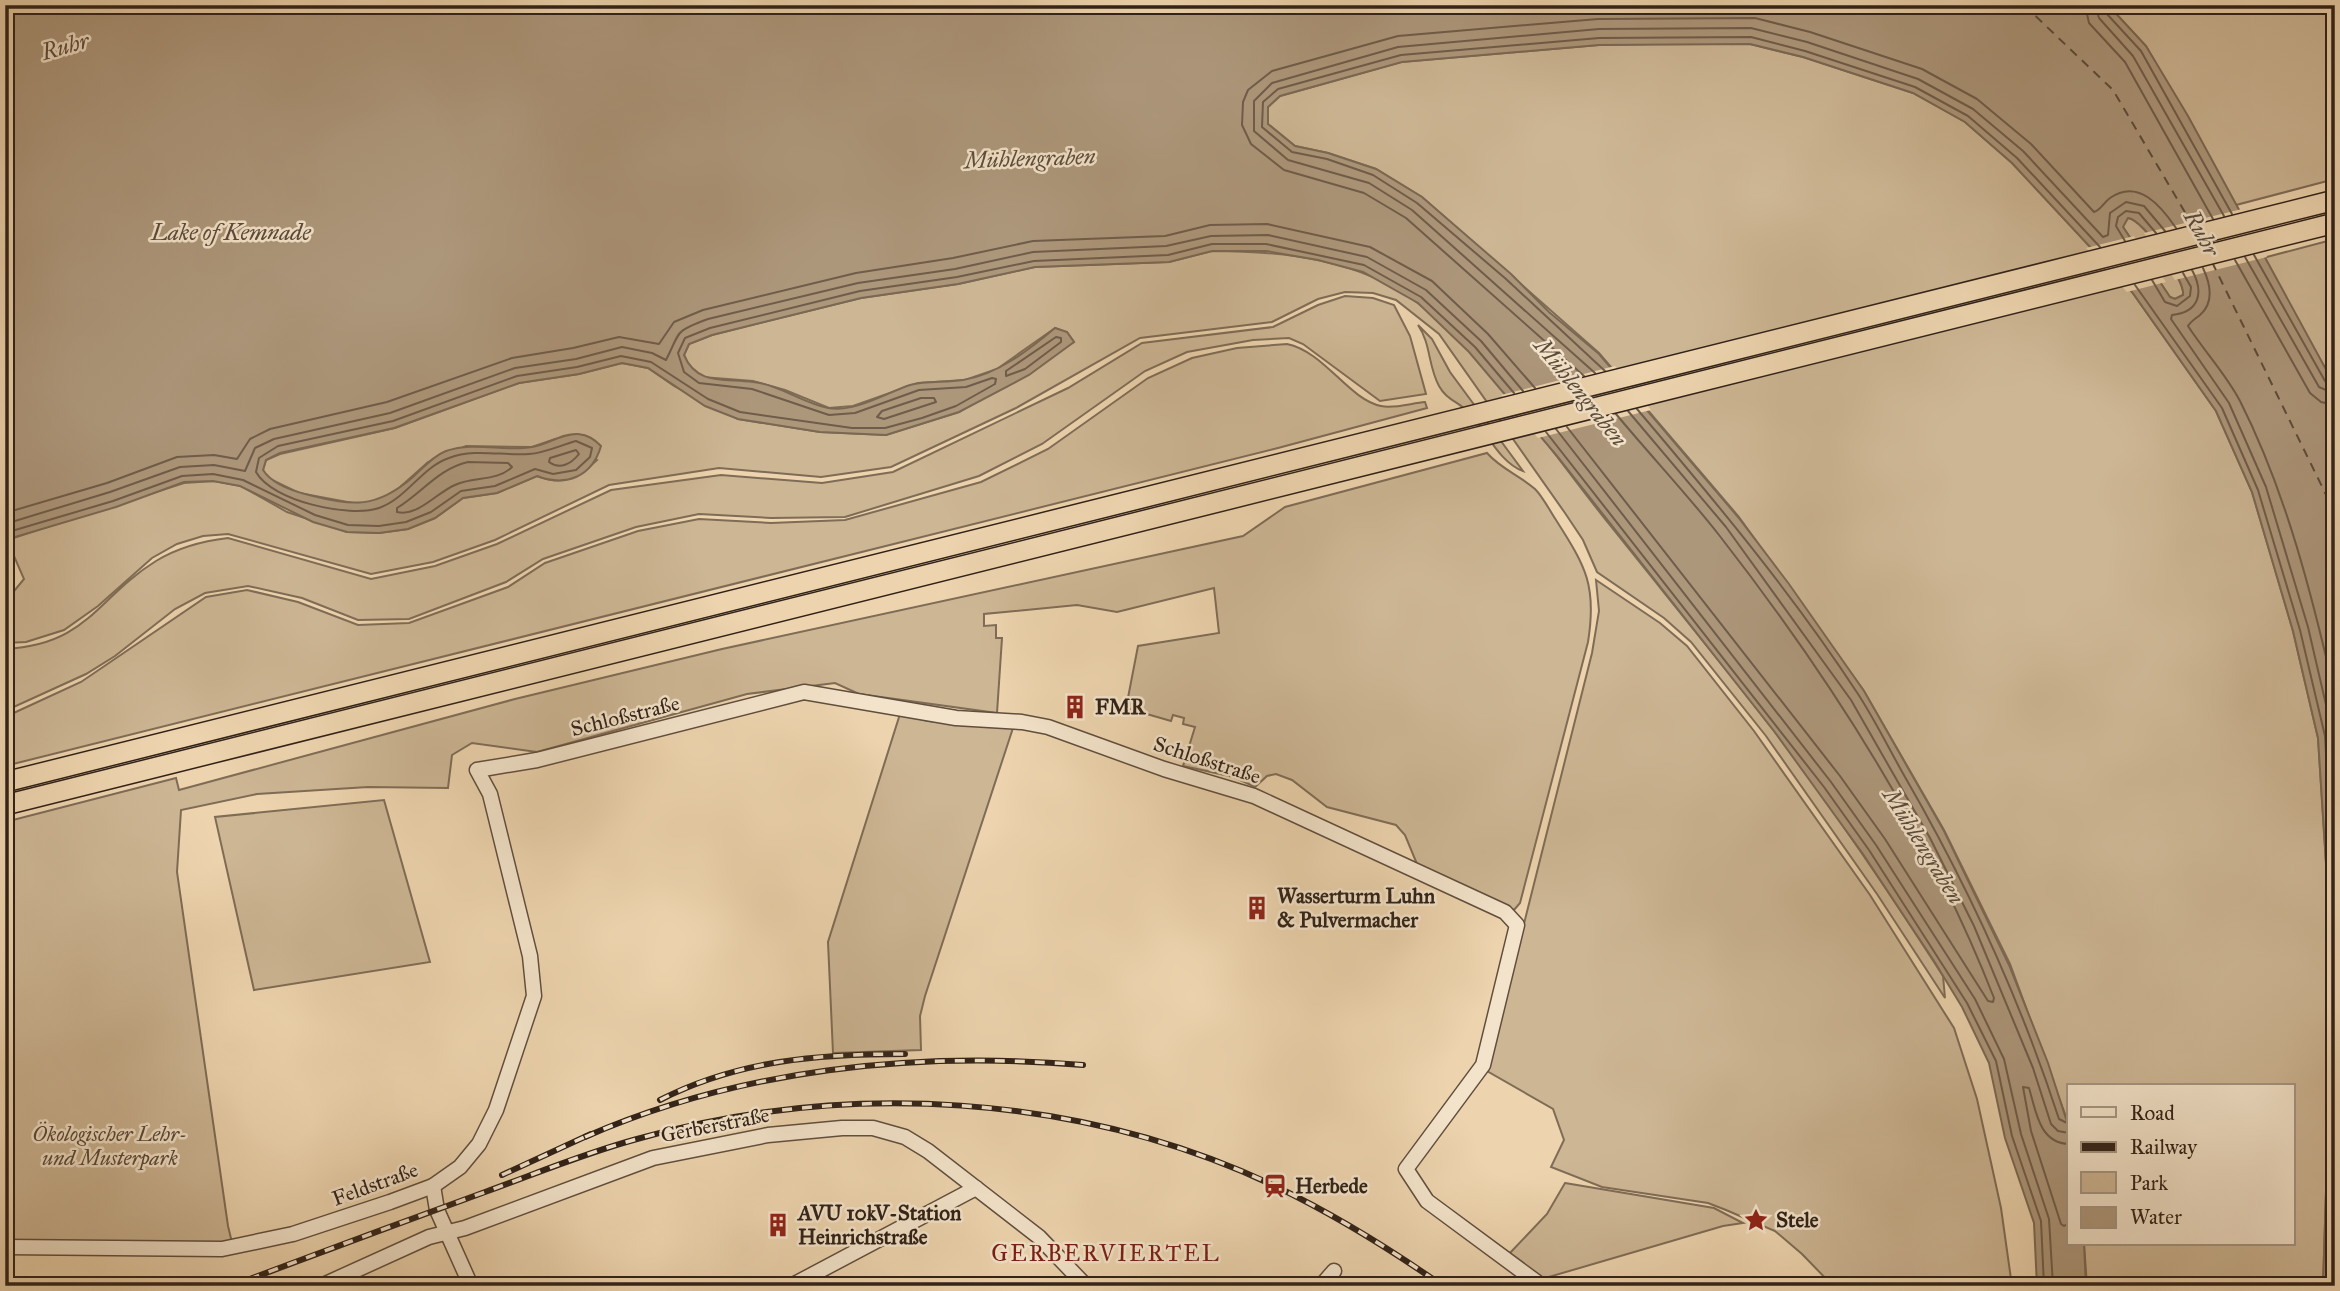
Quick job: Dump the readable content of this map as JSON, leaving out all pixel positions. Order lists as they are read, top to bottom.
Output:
{
  "streets": {
    "street": ["Schloßstraße", "Gerberstraße", "Feldstraße"]
  },
  "crossings": [
    ["Schloßstraße", "Feldstraße"]
  ],
  "districts": ["GERBERVIERTEL"],
  "water": ["Ruhr", "Mühlengraben", "Lake of Kemnade"],
  "parks": ["Ökologischer Lehr- und Musterpark"],
  "places": {
    "building": ["FMR", "Wasserturm Luhn & Pulvermacher", "AVU 10kV-Station Heinrichstraße"],
    "station": ["Herbede"],
    "place": ["Stele"]
  },
  "legend": [
    "Road",
    "Railway",
    "Park",
    "Water"
  ]
}
